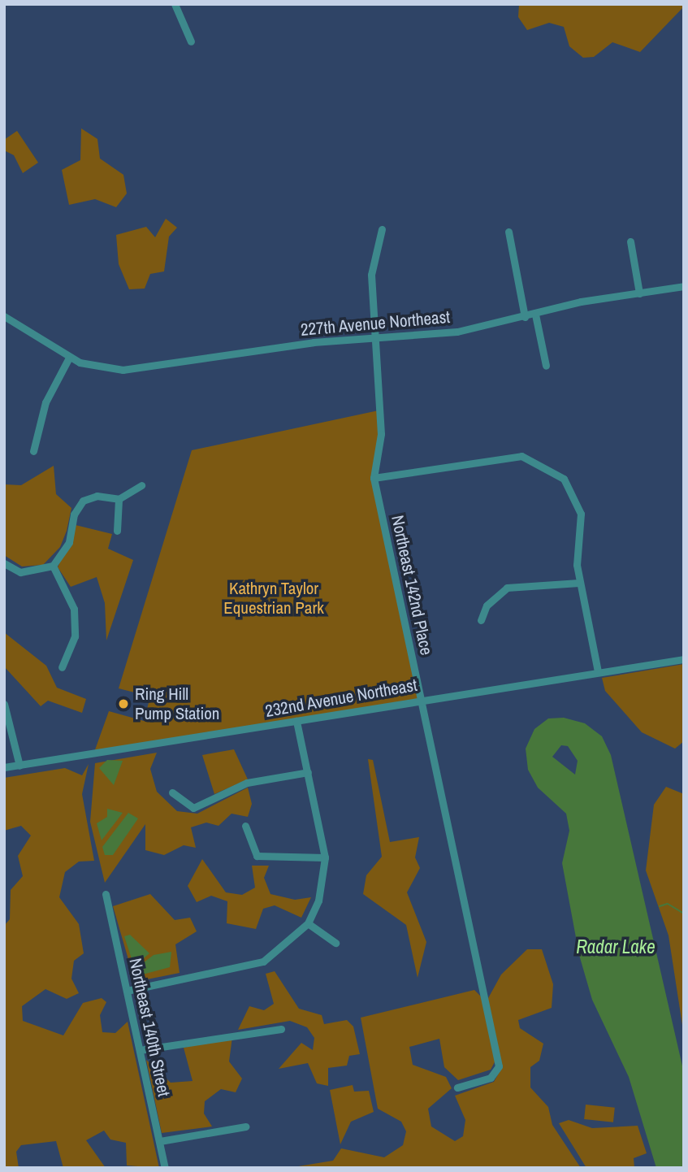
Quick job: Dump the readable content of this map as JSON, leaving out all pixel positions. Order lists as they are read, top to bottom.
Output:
{
  "streets": {
    "street": [
      "227th Avenue Northeast",
      "Northeast 142nd Place",
      "232nd Avenue Northeast",
      "Northeast 140th Street"
    ]
  },
  "crossings": [
    ["227th Avenue Northeast", "Northeast 142nd Place"],
    ["Northeast 142nd Place", "232nd Avenue Northeast"]
  ],
  "water": ["Radar Lake"],
  "parks": ["Kathryn Taylor Equestrian Park"],
  "places": ["Ring Hill Pump Station"]
}
